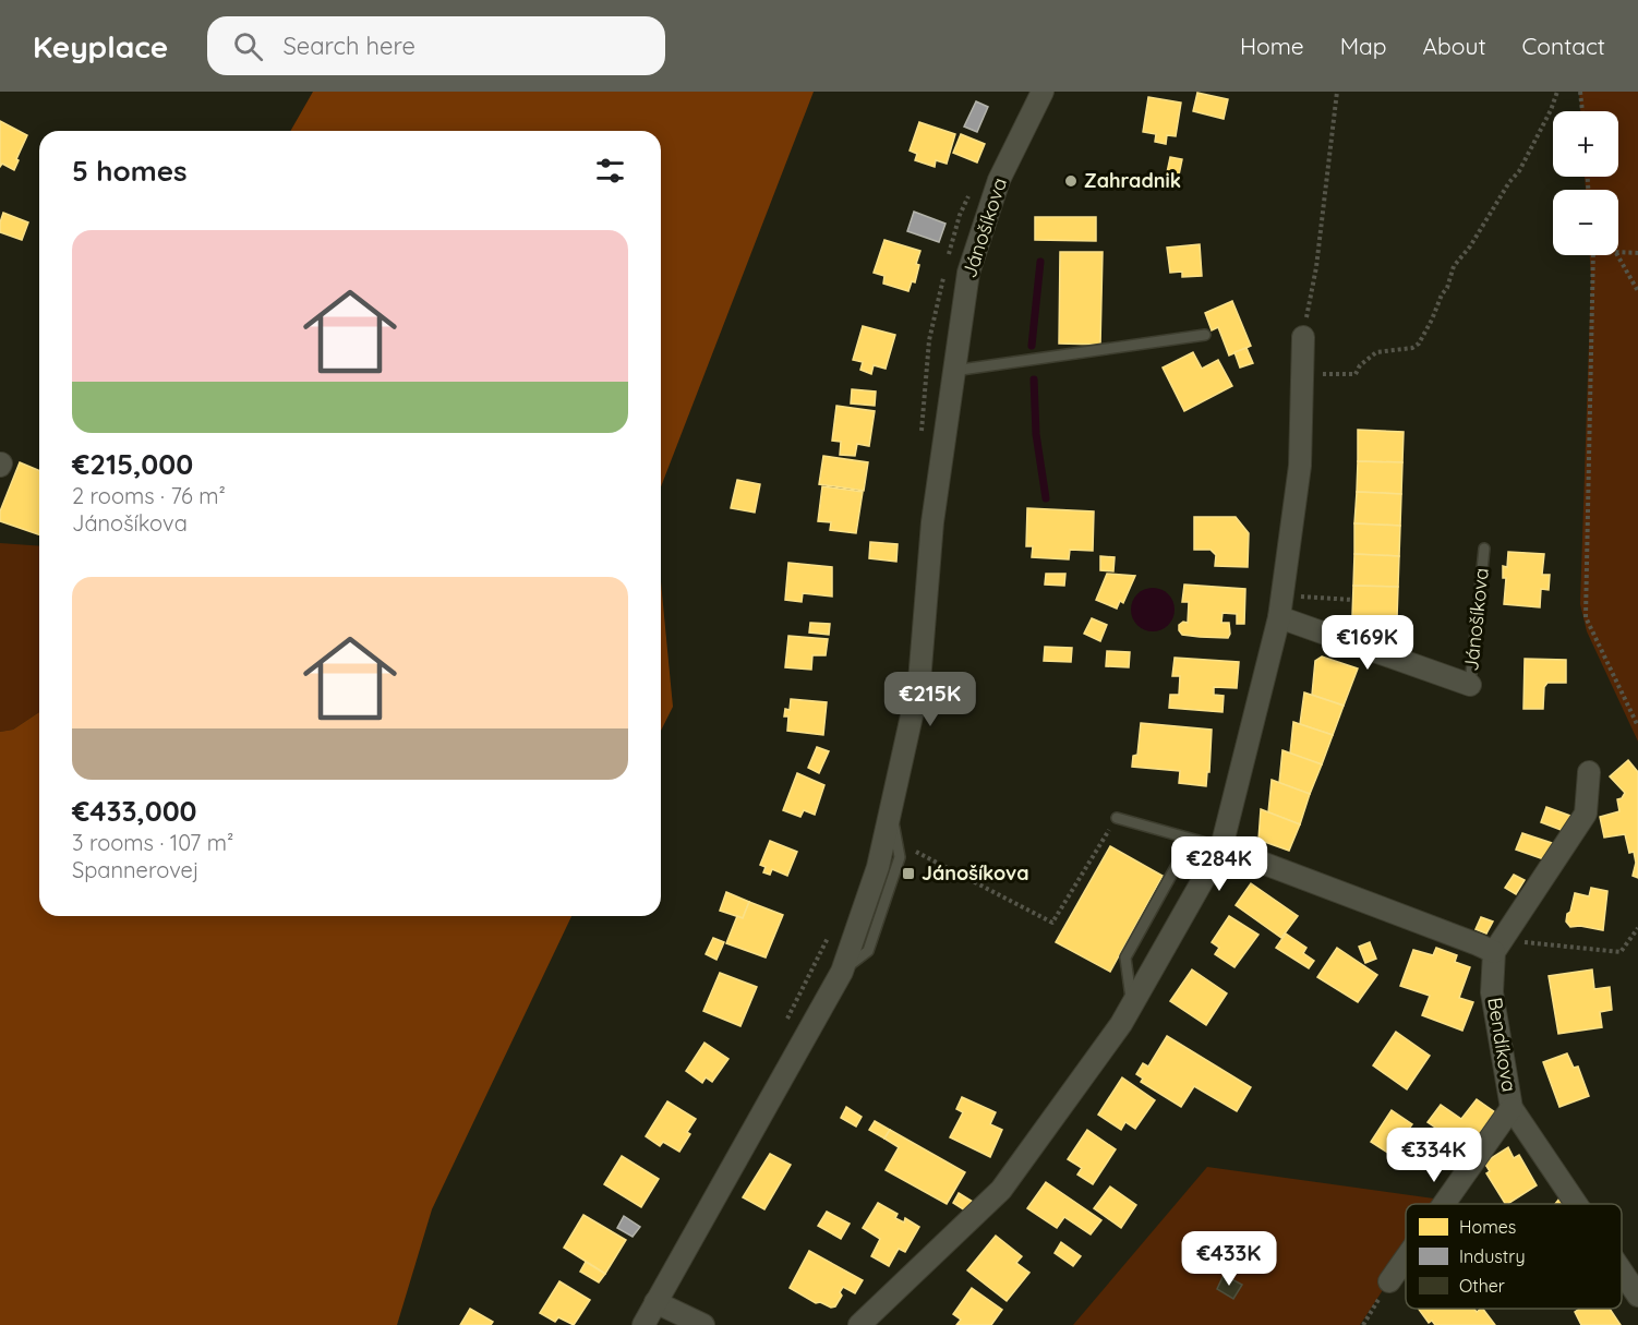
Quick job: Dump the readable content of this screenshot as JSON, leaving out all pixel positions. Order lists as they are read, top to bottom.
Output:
{
  "streets": {
    "street": ["Jánošíkova", "Bendíkova"]
  },
  "places": {
    "other": ["Zahradnik"],
    "transit": ["Jánošíkova"]
  },
  "legend": ["Homes", "Industry", "Other"],
  "page": {
    "header": "Keyplace",
    "search": "Search here",
    "nav": [
      "Home",
      "Map",
      "About",
      "Contact"
    ],
    "map_buttons": ["+", "−"],
    "heading": "5 homes",
    "list": [
      {
        "name": "€215,000",
        "note": "2 rooms · 76 m² · Jánošíkova"
      },
      {
        "name": "€433,000",
        "note": "3 rooms · 107 m² · Spannerovej"
      }
    ],
    "price": [
      "€169K",
      "€215K",
      "€284K",
      "€334K",
      "€433K"
    ]
  }
}
